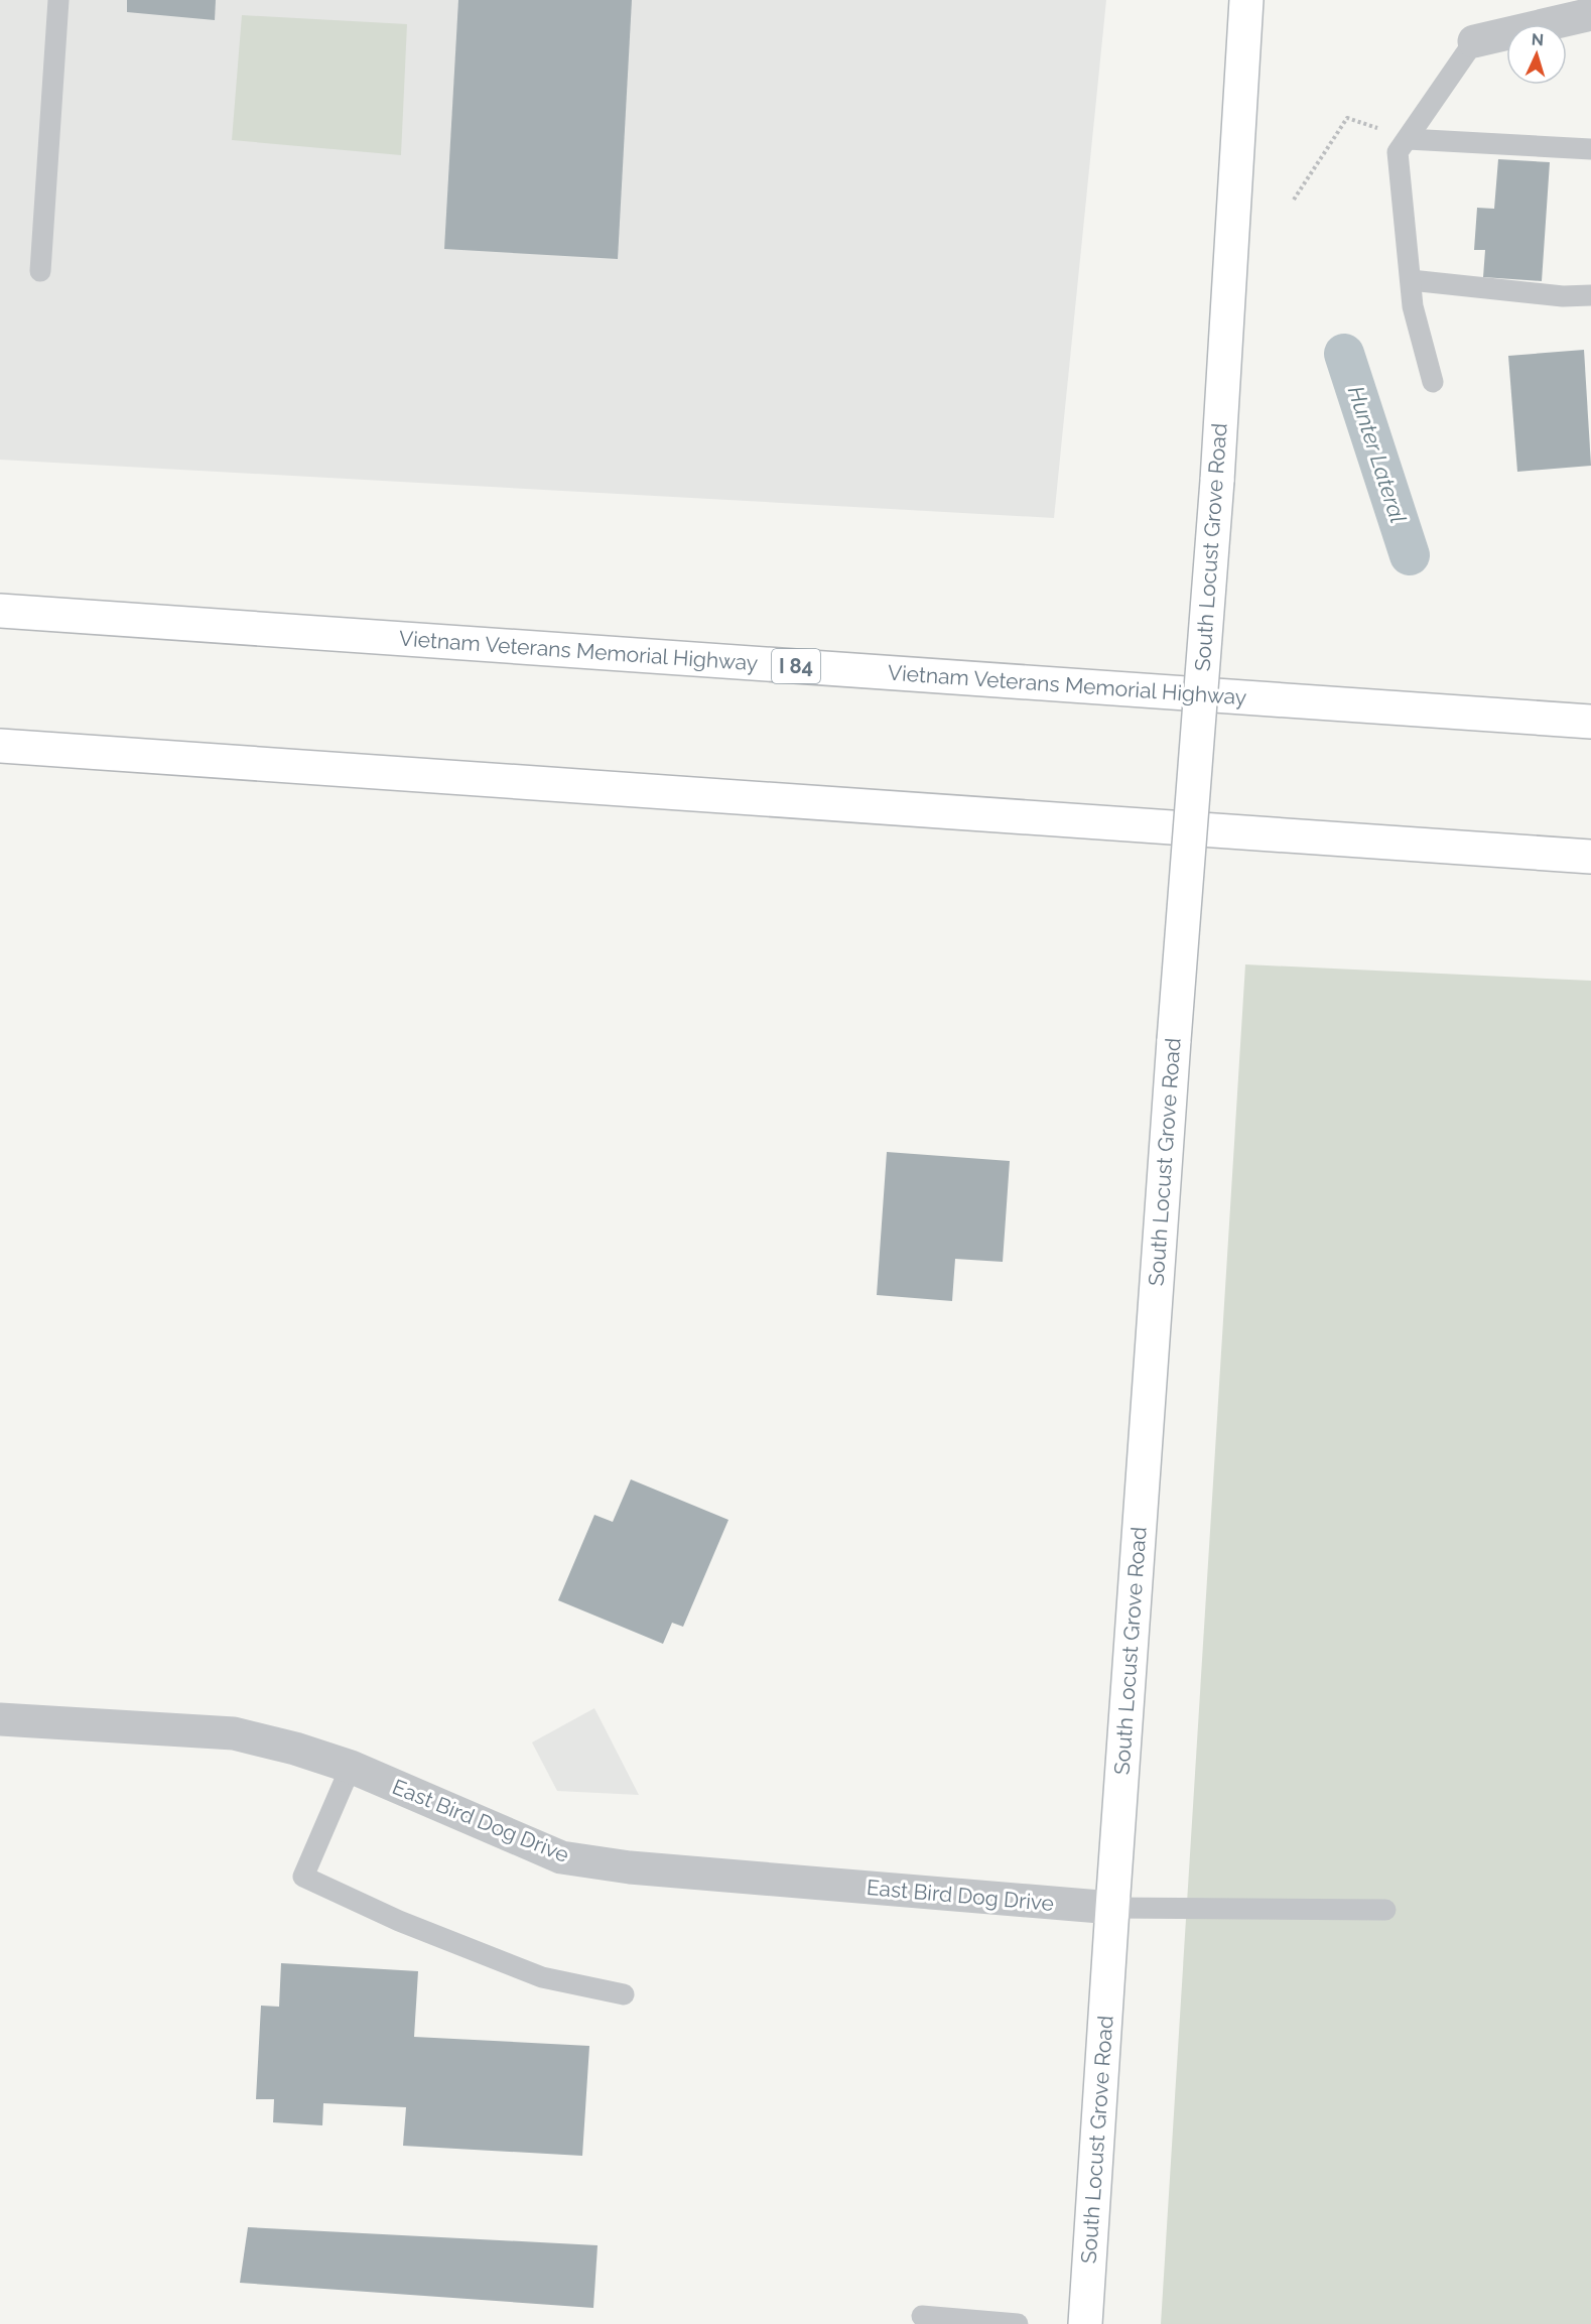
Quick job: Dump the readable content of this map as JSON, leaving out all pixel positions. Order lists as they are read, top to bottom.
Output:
{
  "streets": {
    "main road": ["South Locust Grove Road", "Vietnam Veterans Memorial Highway", "I 84"],
    "street": ["East Bird Dog Drive"]
  },
  "crossings": [
    ["South Locust Grove Road", "East Bird Dog Drive"]
  ],
  "water": ["Hunter Lateral"],
  "north": "top"
}
